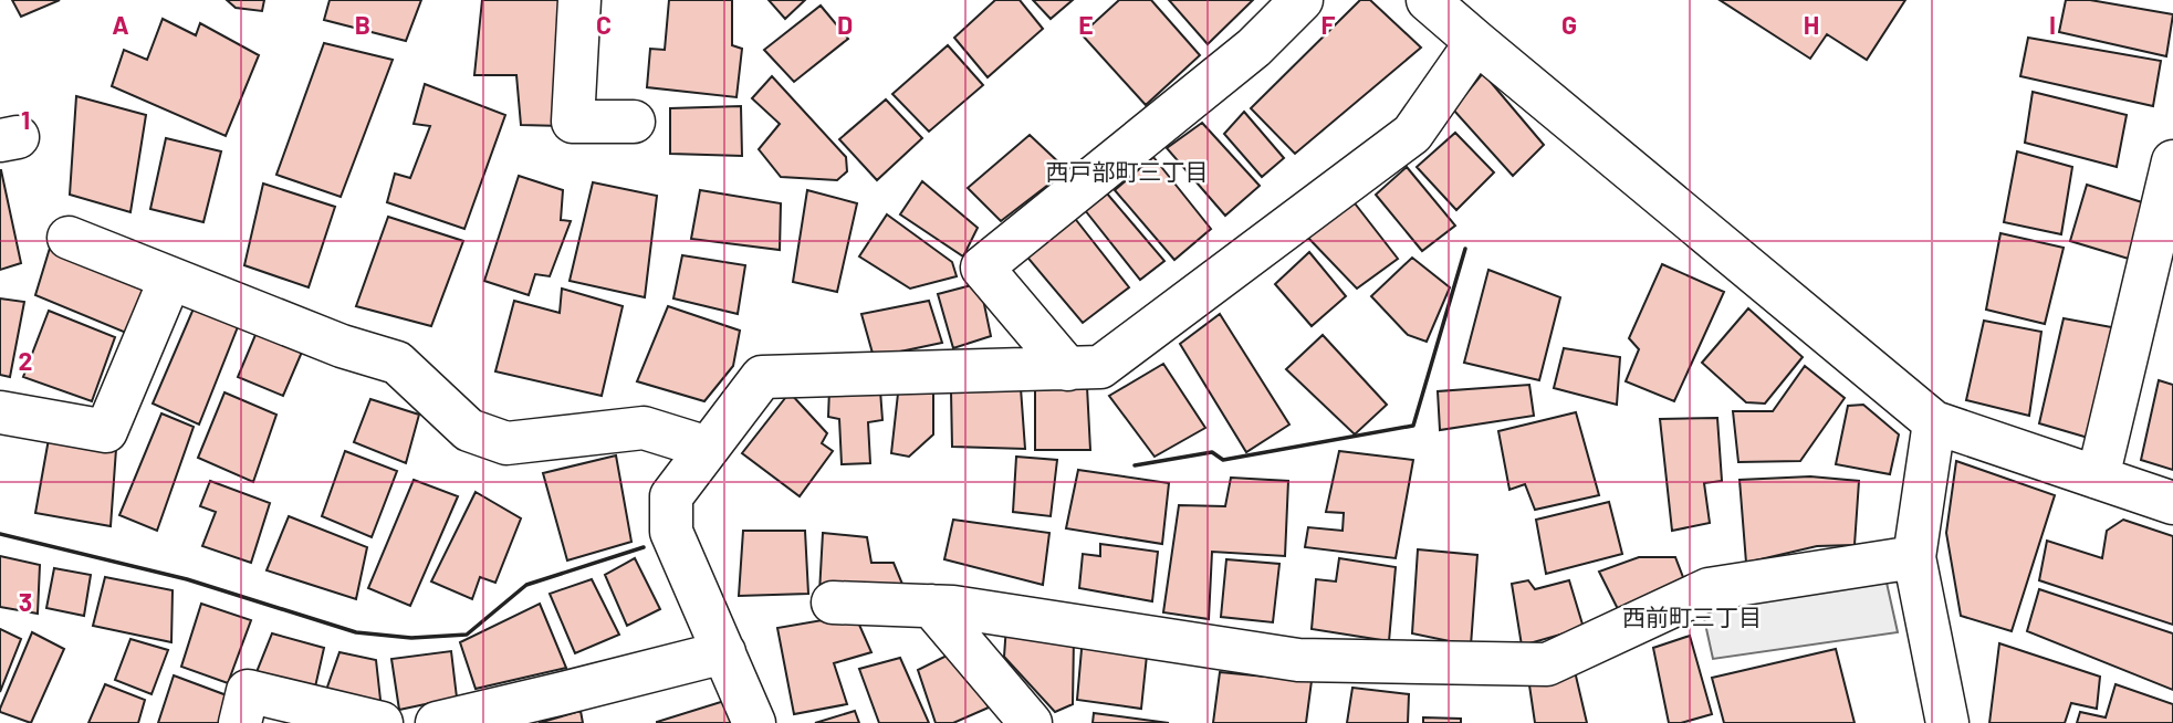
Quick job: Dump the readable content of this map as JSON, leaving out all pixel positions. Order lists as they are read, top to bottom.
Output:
{
  "districts": ["西戸部町三丁目", "西前町三丁目"],
  "grid": {
    "columns": [
      "A",
      "B",
      "C",
      "D",
      "E",
      "F",
      "G",
      "H",
      "I"
    ],
    "rows": ["1", "2", "3"]
  }
}
